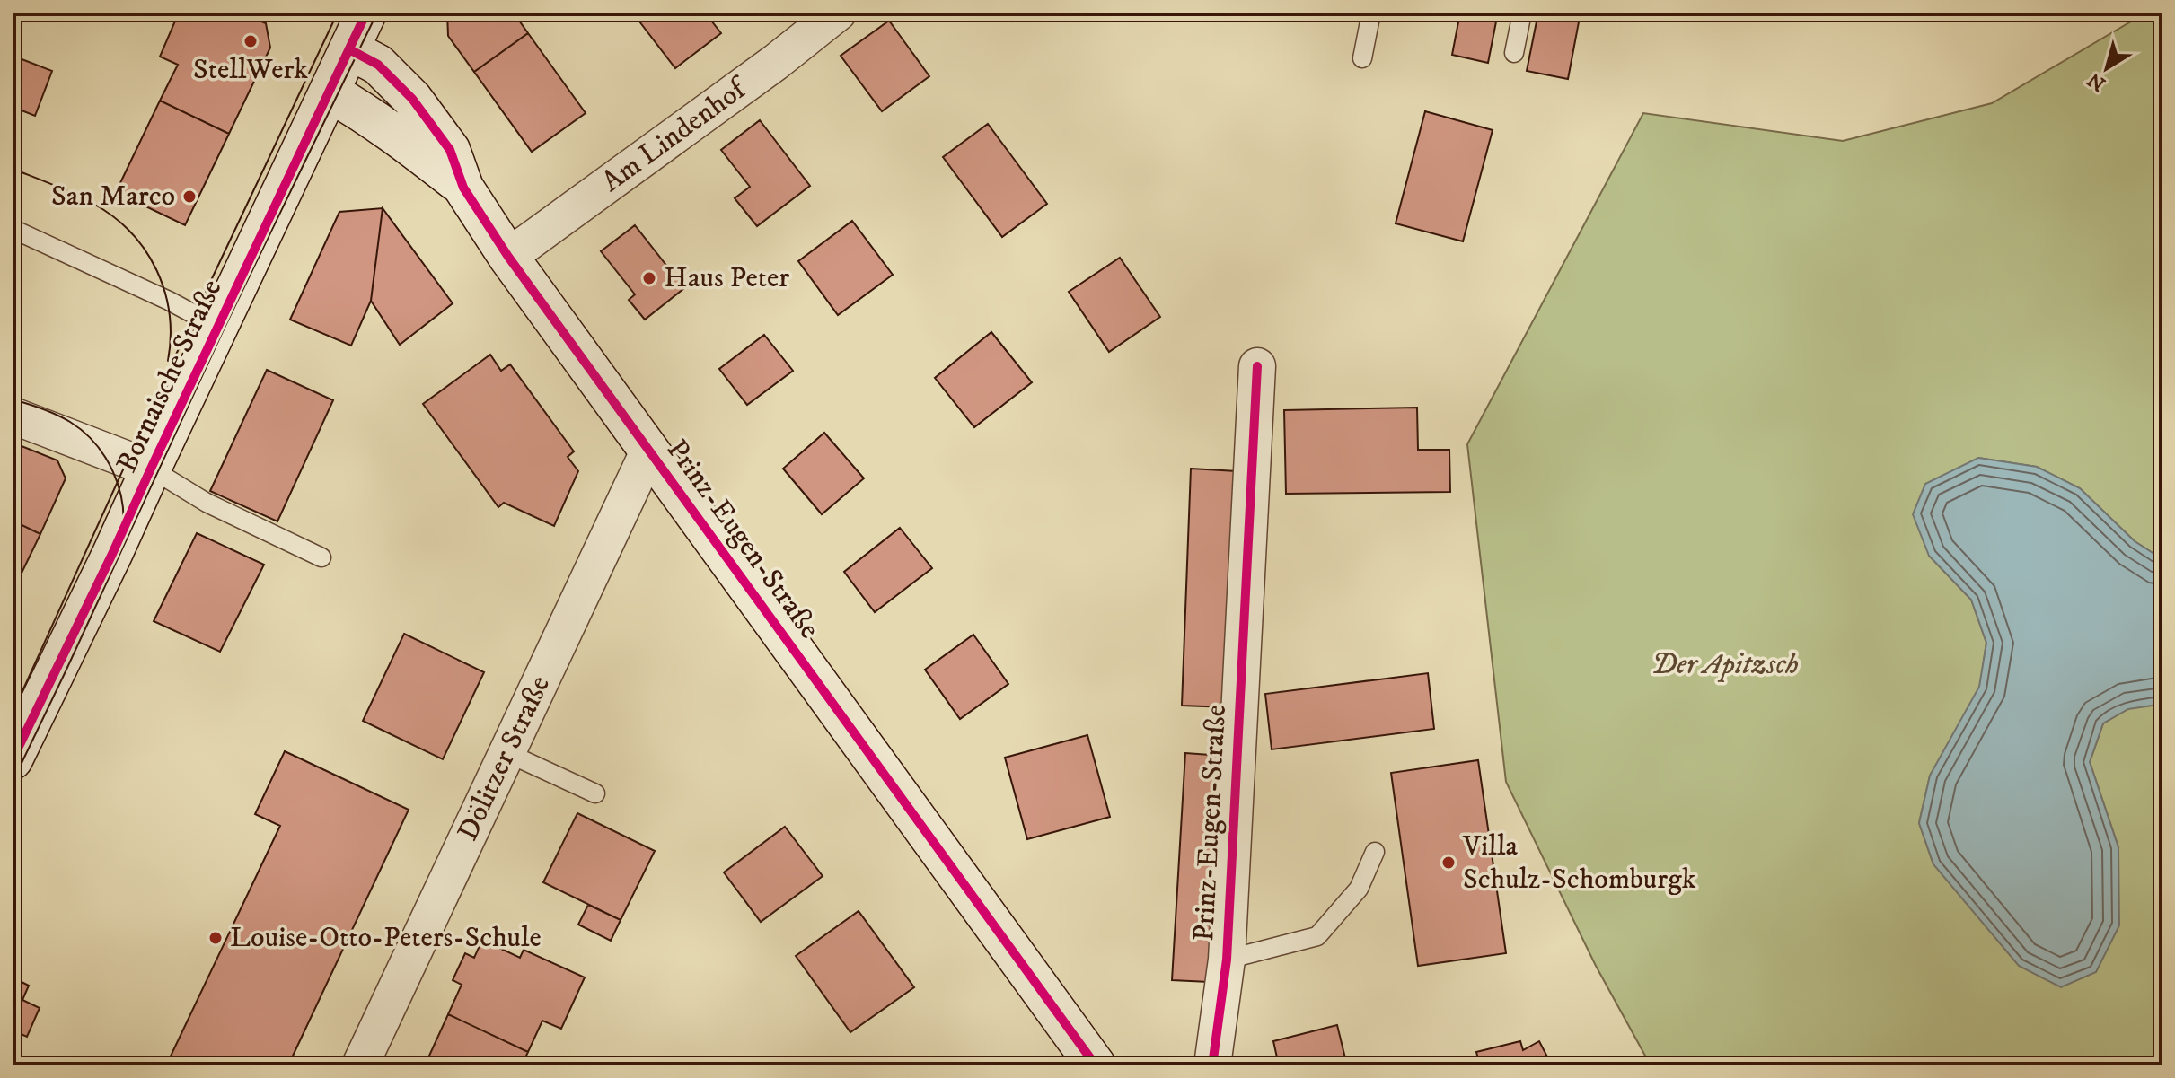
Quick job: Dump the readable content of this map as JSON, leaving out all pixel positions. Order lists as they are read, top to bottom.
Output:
{
  "streets": {
    "street": [
      "Am Lindenhof",
      "Bornaische Straße",
      "Prinz-Eugen-Straße",
      "Dölitzer Straße"
    ]
  },
  "crossings": [
    ["Am Lindenhof", "Prinz-Eugen-Straße"],
    ["Bornaische Straße", "Prinz-Eugen-Straße"],
    ["Prinz-Eugen-Straße", "Dölitzer Straße"]
  ],
  "parks": ["Der Apitzsch"],
  "places": [
    "StellWerk",
    "San Marco",
    "Haus Peter",
    "Villa Schulz-Schomburgk",
    "Louise-Otto-Peters-Schule"
  ],
  "north": "bottom left"
}
